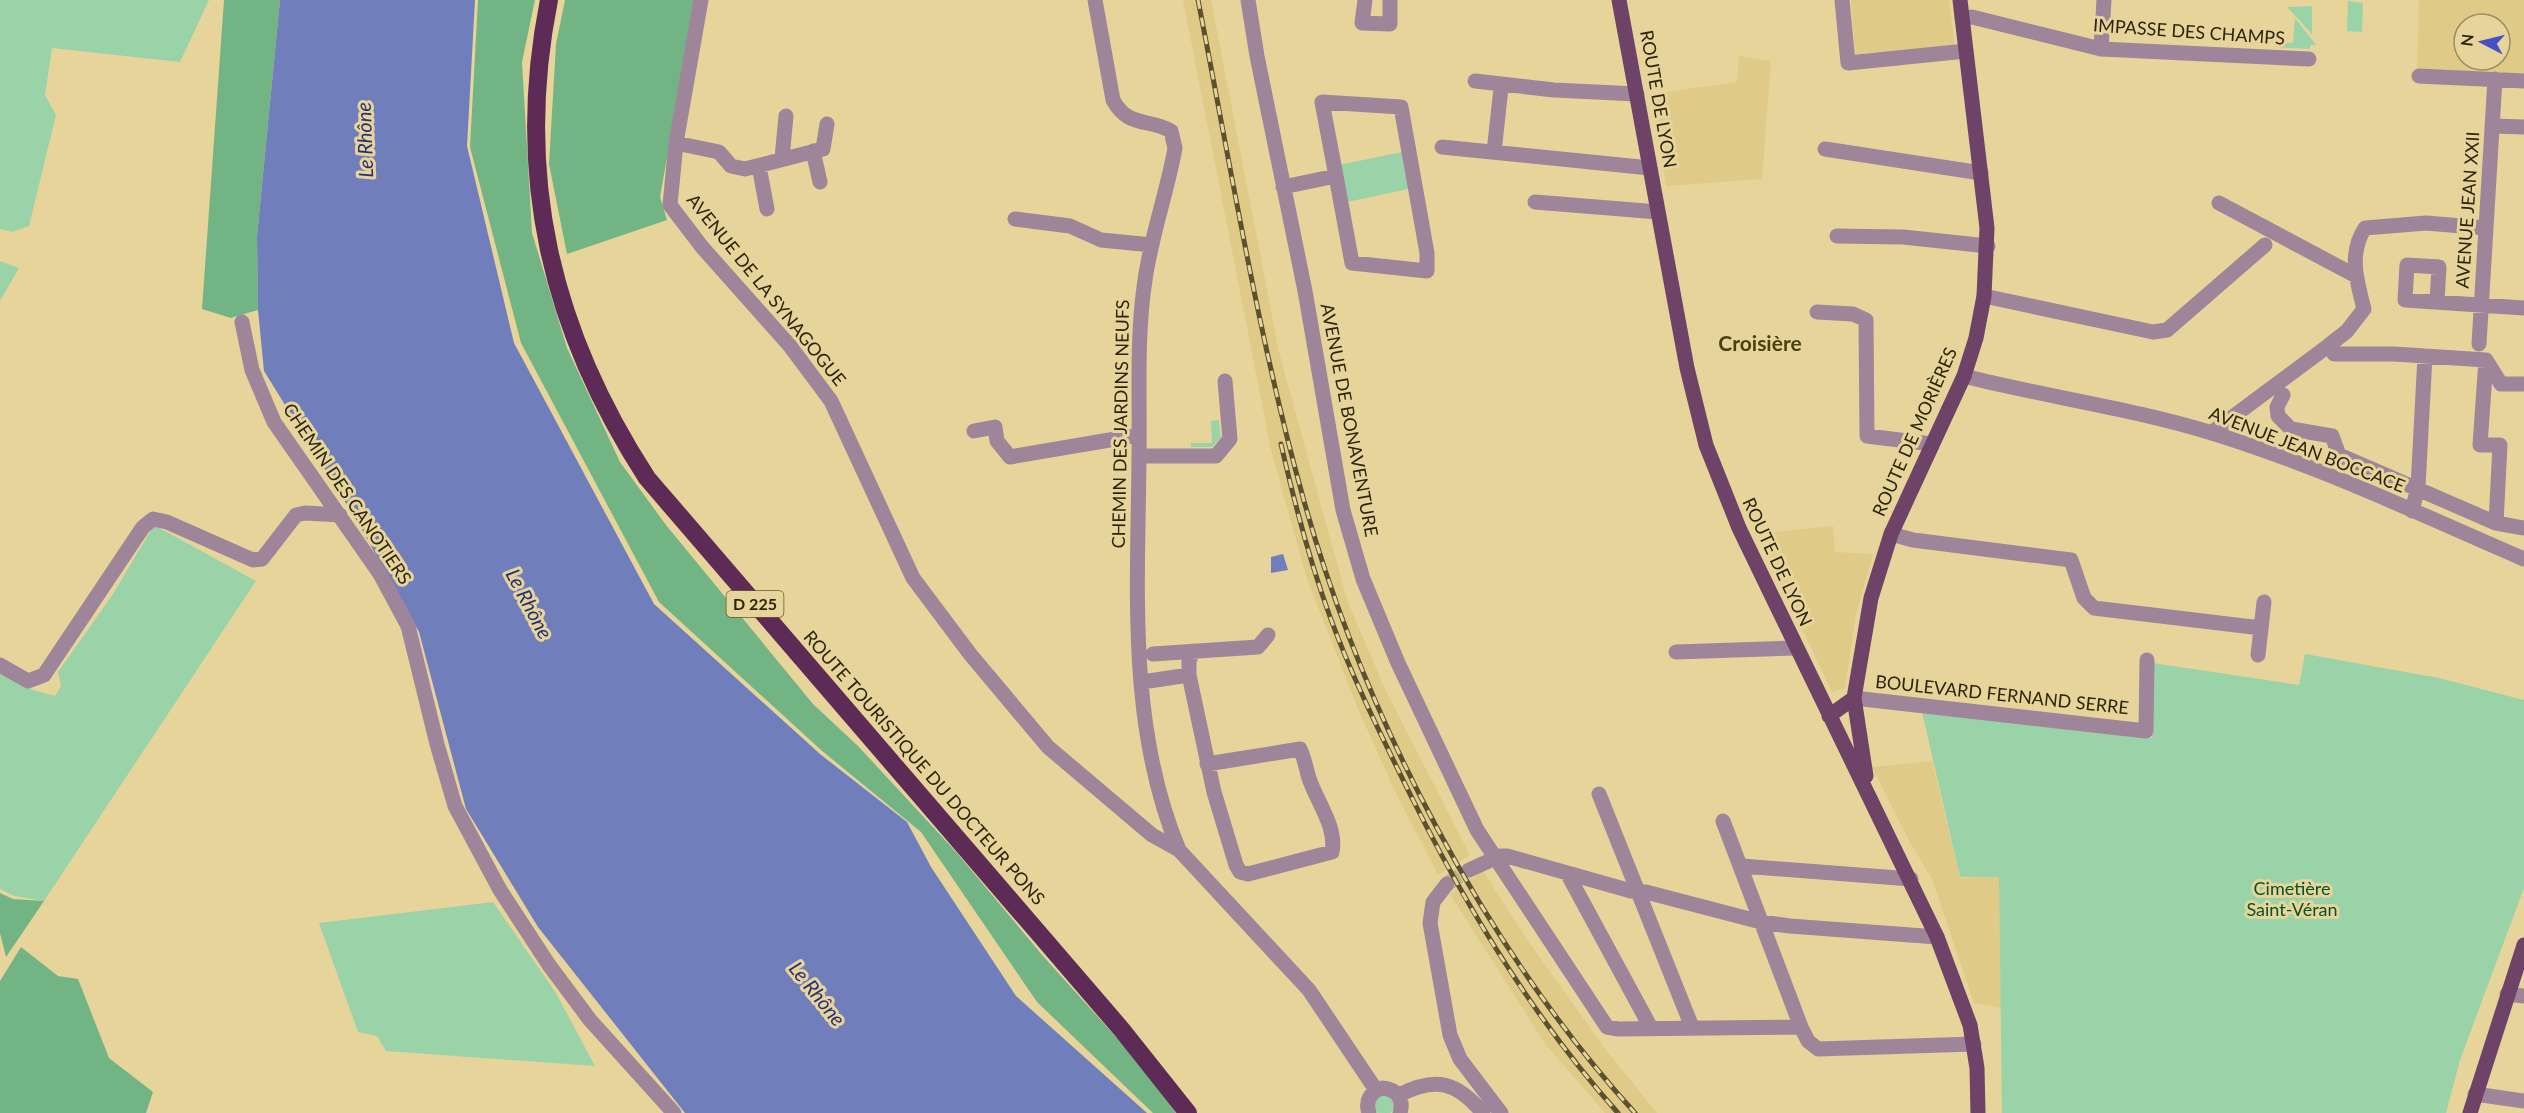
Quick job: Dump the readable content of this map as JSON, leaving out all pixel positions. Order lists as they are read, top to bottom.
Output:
{
  "streets": {
    "highway": ["D 225", "ROUTE TOURISTIQUE DU DOCTEUR PONS"],
    "main road": ["ROUTE DE LYON", "ROUTE DE MORIÈRES"],
    "street": [
      "IMPASSE DES CHAMPS",
      "AVENUE JEAN XXII",
      "AVENUE DE LA SYNAGOGUE",
      "AVENUE DE BONAVENTURE",
      "CHEMIN DES JARDINS NEUFS",
      "AVENUE JEAN BOCCACE",
      "CHEMIN DES CANOTIERS",
      "BOULEVARD FERNAND SERRE"
    ]
  },
  "crossings": [
    ["IMPASSE DES CHAMPS", "ROUTE DE MORIÈRES"],
    ["ROUTE DE LYON", "ROUTE DE MORIÈRES"],
    ["AVENUE DE LA SYNAGOGUE", "CHEMIN DES JARDINS NEUFS"],
    ["ROUTE DE MORIÈRES", "AVENUE JEAN BOCCACE"],
    ["ROUTE DE MORIÈRES", "BOULEVARD FERNAND SERRE"]
  ],
  "districts": ["Croisière"],
  "water": ["Le Rhône"],
  "parks": ["Cimetière Saint-Véran"],
  "north": "left"
}
